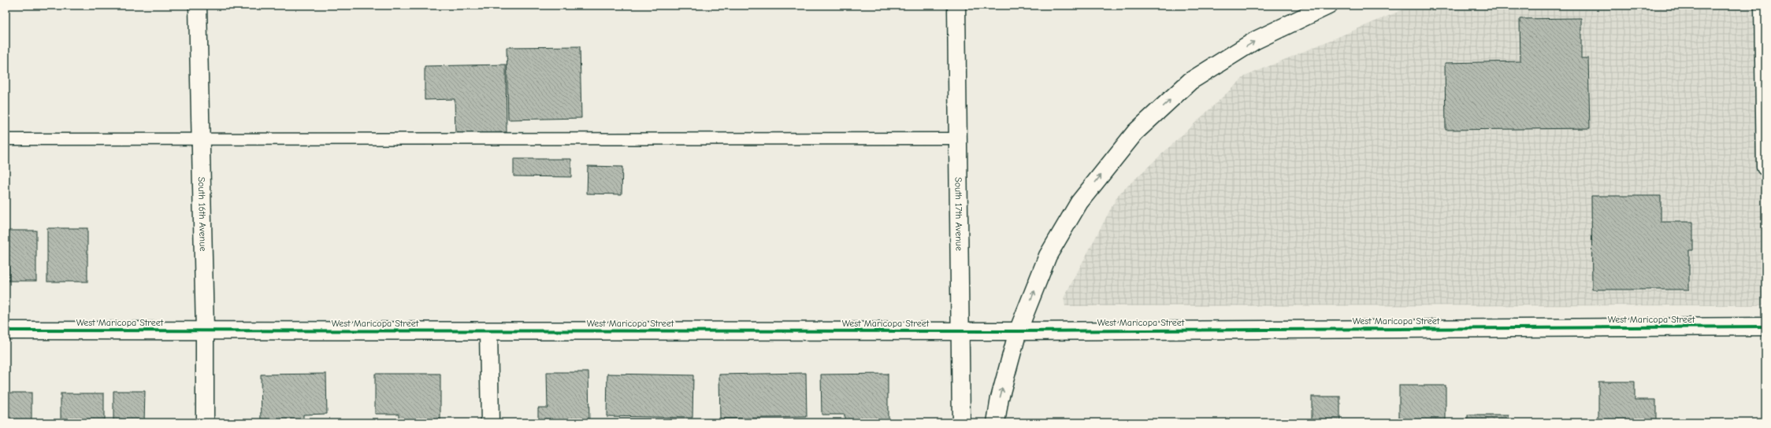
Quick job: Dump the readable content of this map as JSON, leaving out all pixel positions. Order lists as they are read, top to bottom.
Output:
{
  "streets": {
    "street": ["South 16th Avenue", "South 17th Avenue", "West Maricopa Street"]
  },
  "crossings": [
    ["South 16th Avenue", "West Maricopa Street"],
    ["South 17th Avenue", "West Maricopa Street"]
  ]
}
